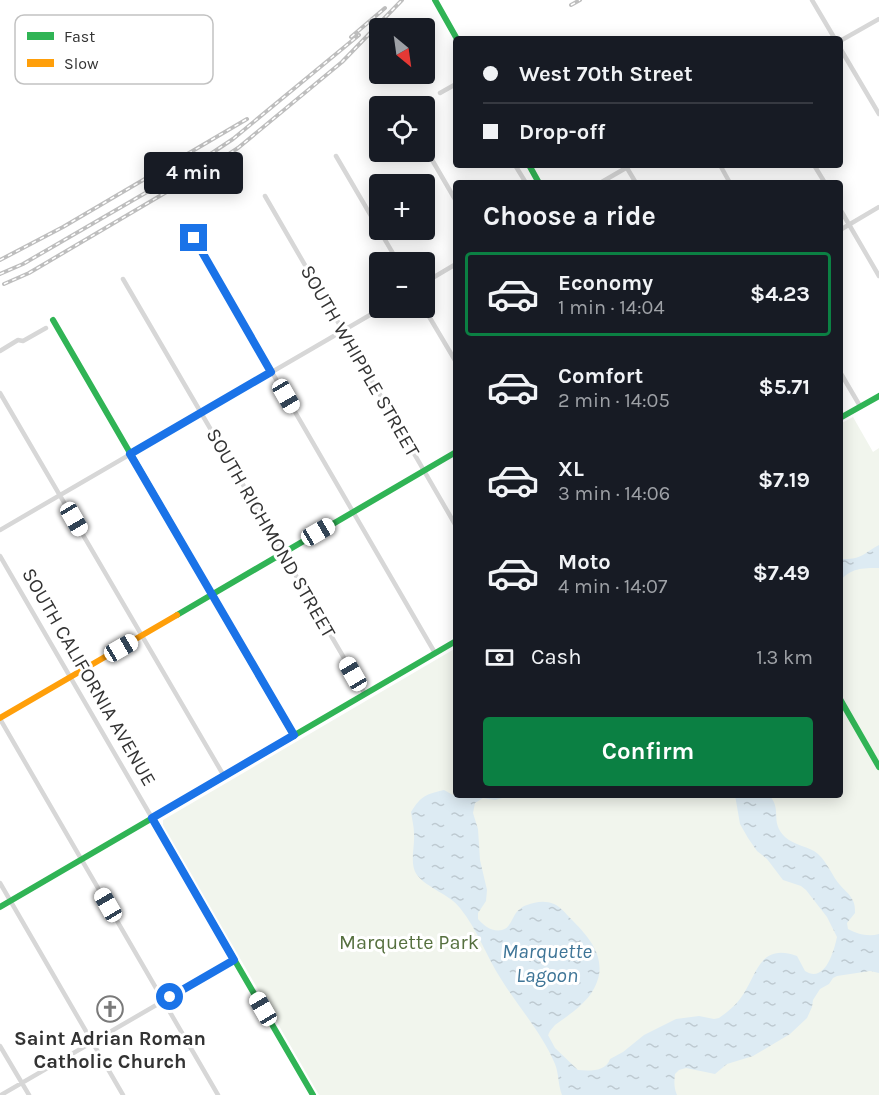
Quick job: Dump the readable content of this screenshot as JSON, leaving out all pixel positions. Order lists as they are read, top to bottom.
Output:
{
  "streets": {
    "street": ["SOUTH WHIPPLE STREET", "SOUTH RICHMOND STREET", "SOUTH CALIFORNIA AVENUE"]
  },
  "water": ["Marquette Lagoon"],
  "parks": ["Marquette Park"],
  "places": {
    "church": ["Saint Adrian Roman Catholic Church"]
  },
  "legend": ["Fast", "Slow"],
  "north": "bottom right",
  "page": {
    "map_buttons": ["+", "−"],
    "banner": ["West 70th Street", "Drop-off"],
    "bubble": "4 min",
    "heading": "Choose a ride",
    "list": [
      {
        "name": "Economy",
        "note": "1 min · 14:04",
        "value": "$4.23"
      },
      {
        "name": "Comfort",
        "note": "2 min · 14:05",
        "value": "$5.71"
      },
      {
        "name": "XL",
        "note": "3 min · 14:06",
        "value": "$7.19"
      },
      {
        "name": "Moto",
        "note": "4 min · 14:07",
        "value": "$7.49"
      }
    ],
    "pay": ["Cash", "1.3 km"],
    "buttons": "Confirm"
  }
}
